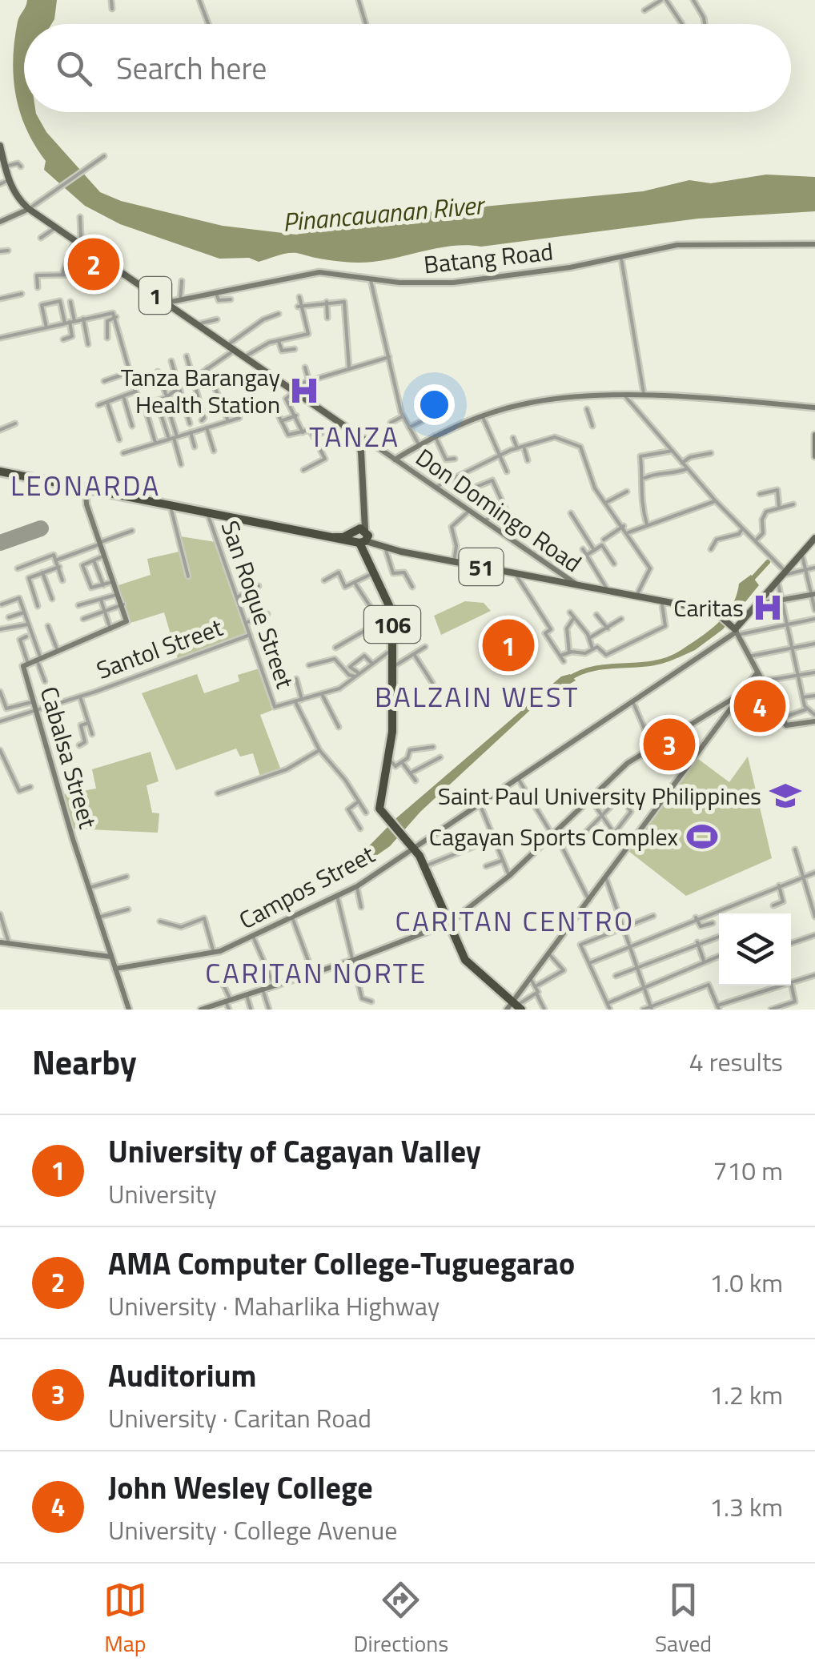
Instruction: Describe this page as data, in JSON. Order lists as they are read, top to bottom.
{
  "streets": {
    "highway": ["106"],
    "main road": ["1", "51"],
    "street": [
      "Batang Road",
      "Don Domingo Road",
      "San Roque Street",
      "Santol Street",
      "Cabalsa Street",
      "Campos Street"
    ]
  },
  "crossings": [
    ["Batang Road", "1"],
    ["1", "Don Domingo Road"],
    ["Don Domingo Road", "51"],
    ["51", "106"],
    ["San Roque Street", "106"],
    ["San Roque Street", "Santol Street"],
    ["106", "Campos Street"],
    ["Santol Street", "Cabalsa Street"],
    ["Cabalsa Street", "Campos Street"]
  ],
  "districts": [
    "TANZA",
    "LEONARDA",
    "BALZAIN WEST",
    "CARITAN CENTRO",
    "CARITAN NORTE"
  ],
  "water": ["Pinancauanan River"],
  "places": {
    "hospital": ["Tanza Barangay Health Station", "Caritas"],
    "school or university": ["Saint Paul University Philippines"],
    "sports": ["Cagayan Sports Complex"]
  },
  "page": {
    "search": "Search here",
    "pins": [
      "2",
      "1",
      "4",
      "3"
    ],
    "heading": ["Nearby", "4 results"],
    "list": [
      {
        "mark": "1",
        "name": "University of Cagayan Valley",
        "note": "University",
        "value": "710 m"
      },
      {
        "mark": "2",
        "name": "AMA Computer College-Tuguegarao",
        "note": "University · Maharlika Highway",
        "value": "1.0 km"
      },
      {
        "mark": "3",
        "name": "Auditorium",
        "note": "University · Caritan Road",
        "value": "1.2 km"
      },
      {
        "mark": "4",
        "name": "John Wesley College",
        "note": "University · College Avenue",
        "value": "1.3 km"
      }
    ],
    "nav": ["Map", "Directions", "Saved"]
  }
}
